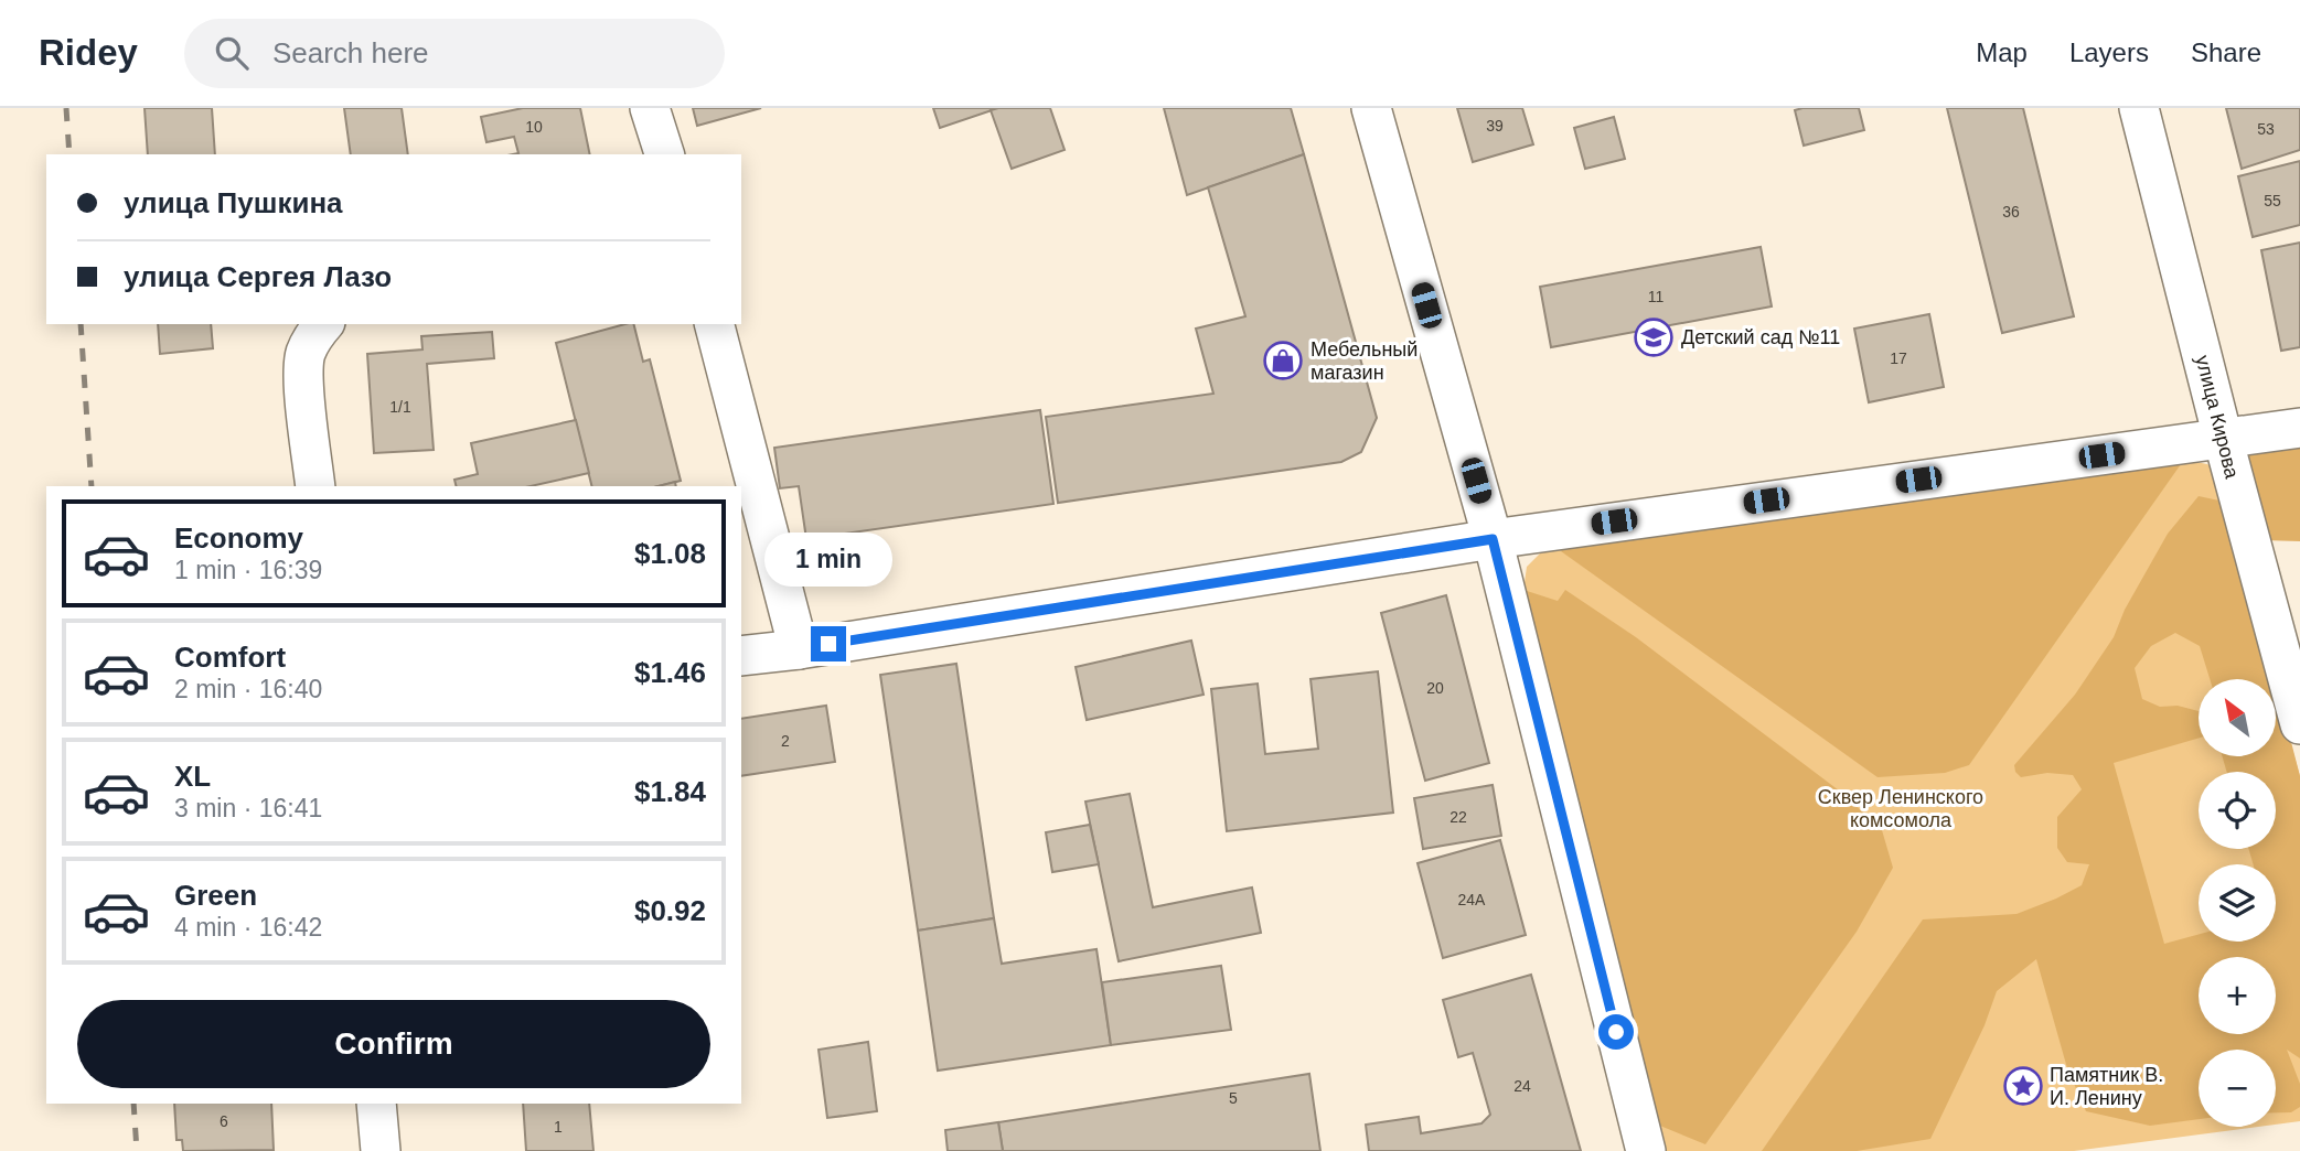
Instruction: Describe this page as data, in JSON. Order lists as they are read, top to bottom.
{
  "streets": {
    "street": ["улица Кирова"]
  },
  "parks": ["Сквер Ленинского комсомола"],
  "places": {
    "school or university": ["Детский сад №11"],
    "shop": ["Мебельный магазин"],
    "place": ["Памятник В. И. Ленину"]
  },
  "house_numbers": [
    "39",
    "10",
    "53",
    "55",
    "36",
    "11",
    "17",
    "1/1",
    "20",
    "2",
    "22",
    "24А",
    "24",
    "5",
    "6",
    "1"
  ],
  "north": "top left",
  "page": {
    "header": "Ridey",
    "search": "Search here",
    "nav": ["Map", "Layers", "Share"],
    "banner": ["улица Пушкина", "улица Сергея Лазо"],
    "list": [
      {
        "name": "Economy",
        "note": "1 min · 16:39",
        "value": "$1.08"
      },
      {
        "name": "Comfort",
        "note": "2 min · 16:40",
        "value": "$1.46"
      },
      {
        "name": "XL",
        "note": "3 min · 16:41",
        "value": "$1.84"
      },
      {
        "name": "Green",
        "note": "4 min · 16:42",
        "value": "$0.92"
      }
    ],
    "bubble": "1 min",
    "map_buttons": ["+", "−"],
    "buttons": "Confirm"
  }
}
